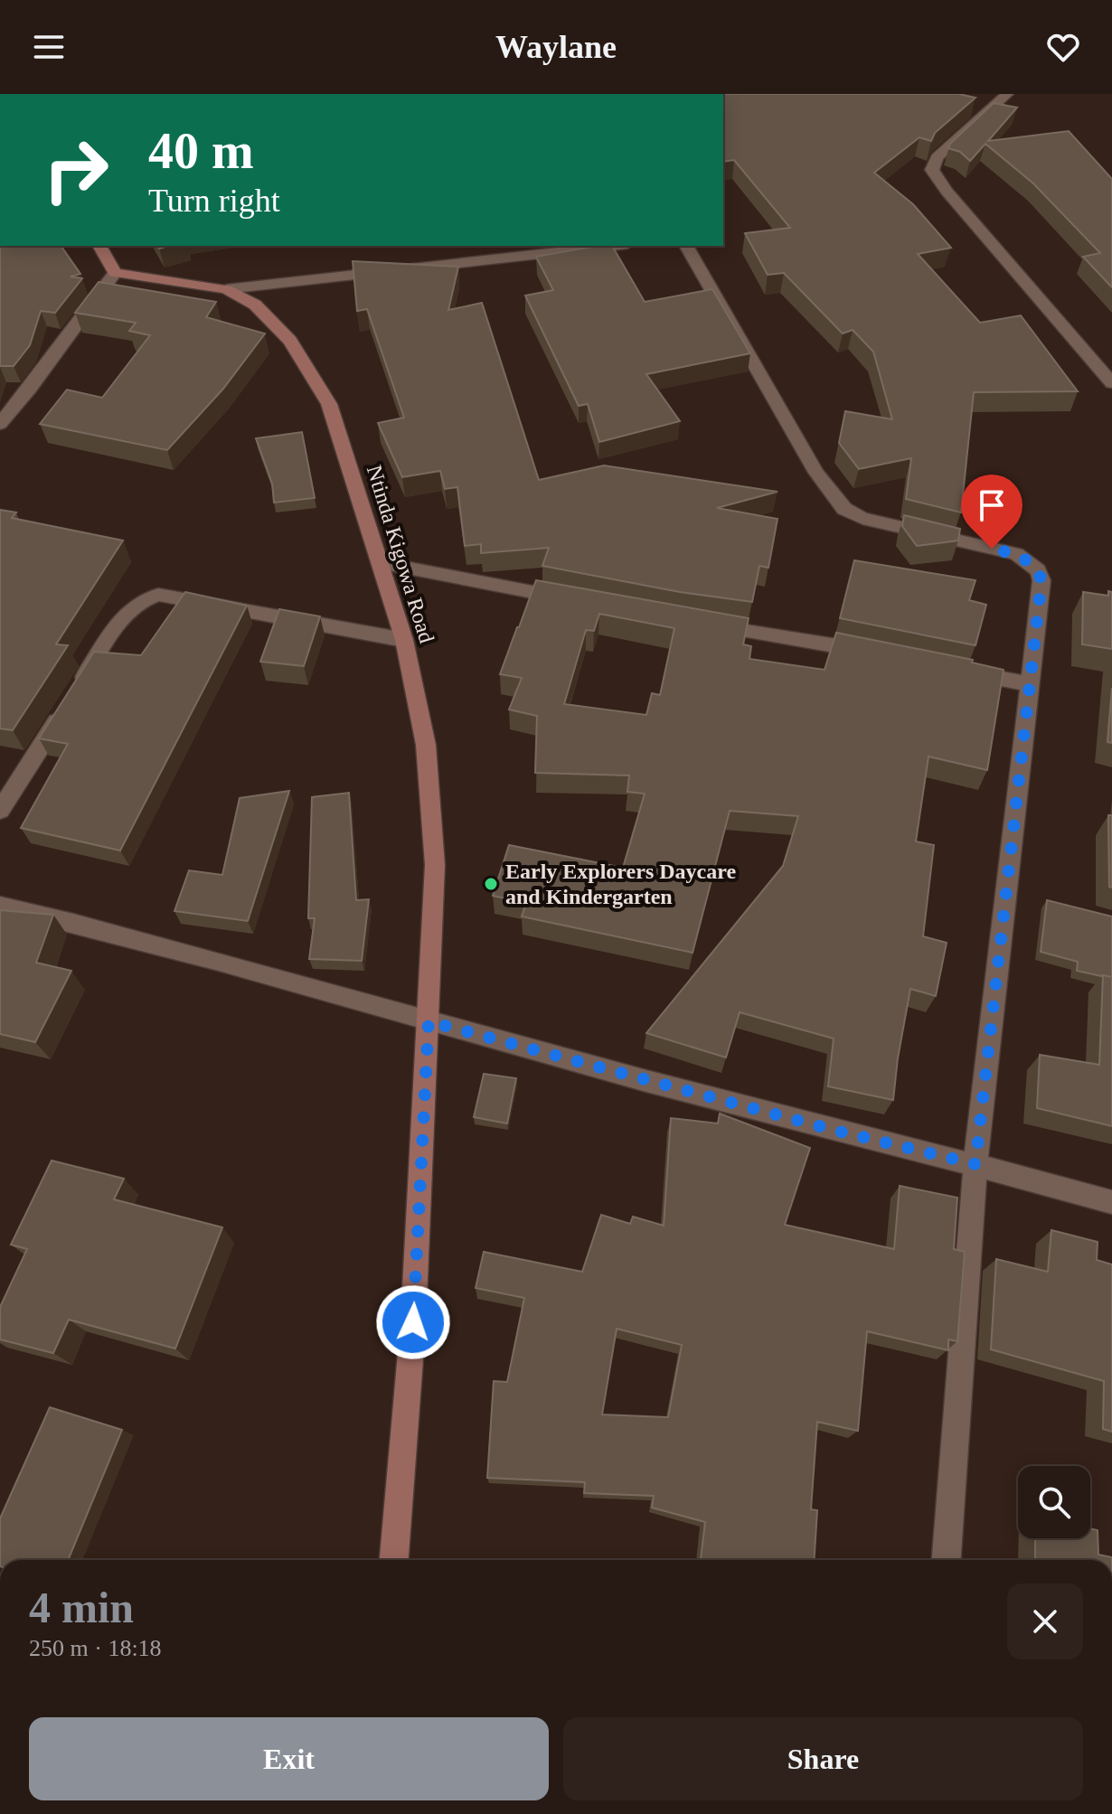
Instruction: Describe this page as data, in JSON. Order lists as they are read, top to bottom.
{
  "streets": {
    "street": ["Ntinda Kigowa Road"]
  },
  "places": ["Early Explorers Daycare and Kindergarten"],
  "page": {
    "header": "Waylane",
    "turn": ["40 m", "Turn right"],
    "heading": ["4 min", "250 m · 18:18"],
    "buttons": ["Exit", "Share"]
  }
}
